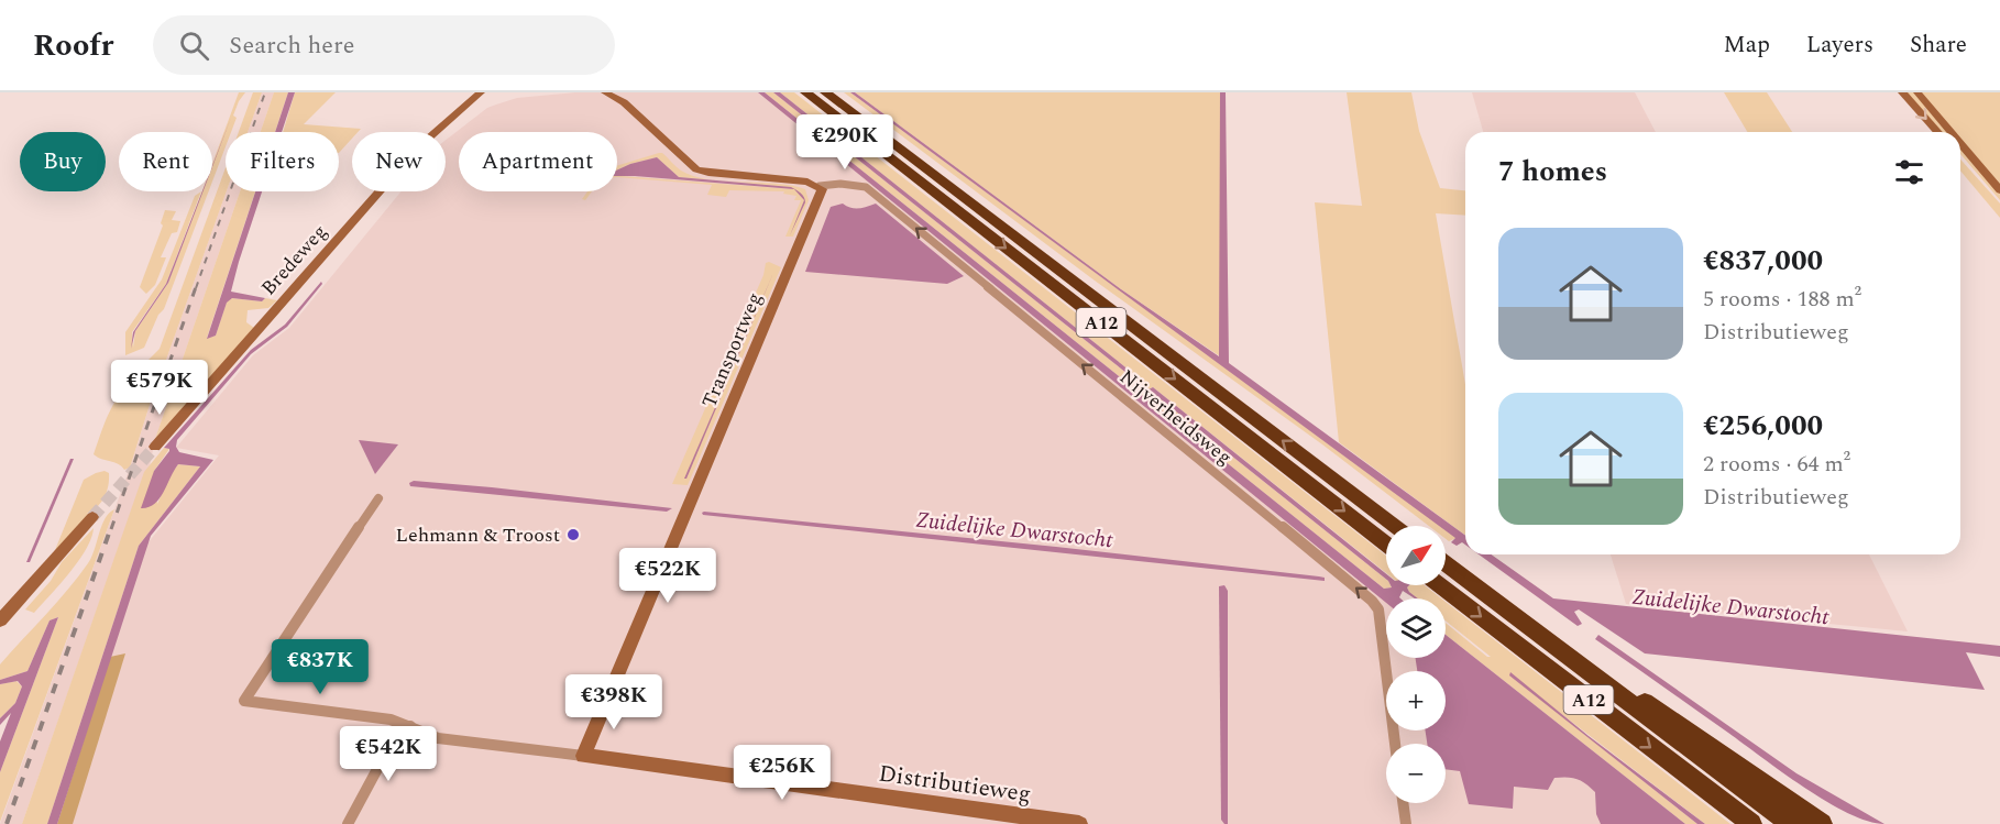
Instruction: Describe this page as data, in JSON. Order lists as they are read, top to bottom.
{
  "streets": {
    "highway": ["A12"],
    "street": [
      "Bredeweg",
      "Transportweg",
      "Nijverheidsweg",
      "Distributieweg"
    ]
  },
  "crossings": [
    ["Transportweg", "Nijverheidsweg"],
    ["Transportweg", "Distributieweg"]
  ],
  "one_way": ["Nijverheidsweg"],
  "water": ["Zuidelijke Dwarstocht"],
  "places": ["Lehmann & Troost"],
  "north": "top right",
  "page": {
    "header": "Roofr",
    "search": "Search here",
    "nav": ["Map", "Layers", "Share"],
    "price": [
      "€290K",
      "€579K",
      "€522K",
      "€837K",
      "€398K",
      "€542K",
      "€256K"
    ],
    "chip": [
      "Buy",
      "Rent",
      "Filters",
      "New",
      "Apartment"
    ],
    "heading": "7 homes",
    "list": [
      {
        "name": "€837,000",
        "note": "5 rooms · 188 m² · Distributieweg"
      },
      {
        "name": "€256,000",
        "note": "2 rooms · 64 m² · Distributieweg"
      }
    ],
    "map_buttons": ["+", "−"]
  }
}
